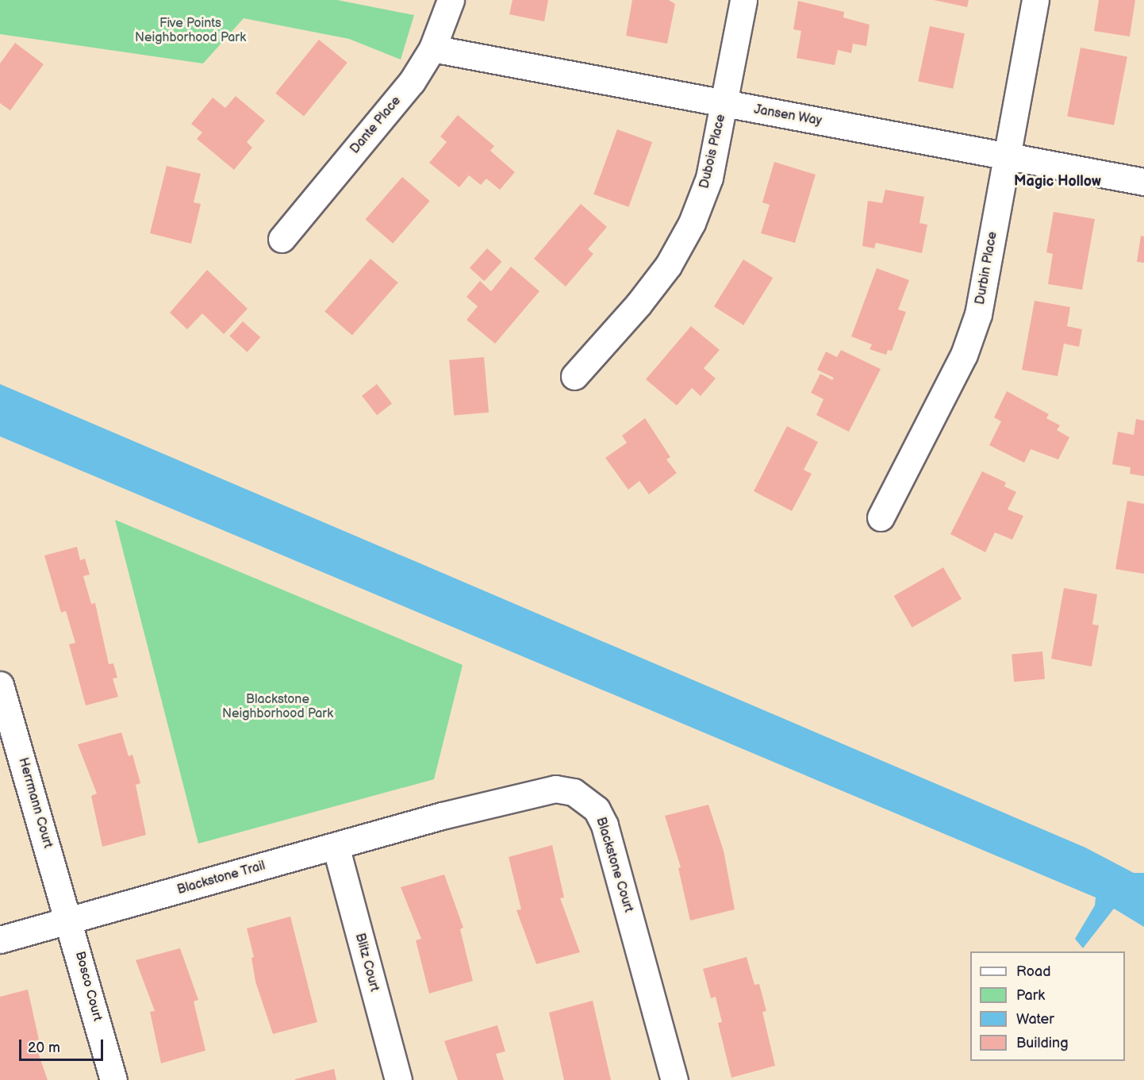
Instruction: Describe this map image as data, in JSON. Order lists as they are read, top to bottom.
{
  "streets": {
    "street": [
      "Jansen Way",
      "Dante Place",
      "Dubois Place",
      "Durbin Place",
      "Herrmann Court",
      "Blackstone Court",
      "Blackstone Trail",
      "Blitz Court",
      "Bosco Court"
    ]
  },
  "crossings": [
    ["Jansen Way", "Dante Place"],
    ["Jansen Way", "Dubois Place"],
    ["Jansen Way", "Durbin Place"],
    ["Herrmann Court", "Blackstone Trail"],
    ["Herrmann Court", "Bosco Court"],
    ["Blackstone Court", "Blackstone Trail"],
    ["Blackstone Trail", "Blitz Court"],
    ["Blackstone Trail", "Bosco Court"]
  ],
  "districts": ["Magic Hollow"],
  "parks": ["Five Points Neighborhood Park", "Blackstone Neighborhood Park"],
  "legend": [
    "Road",
    "Park",
    "Water",
    "Building"
  ],
  "scale_bar": "20 m"
}
